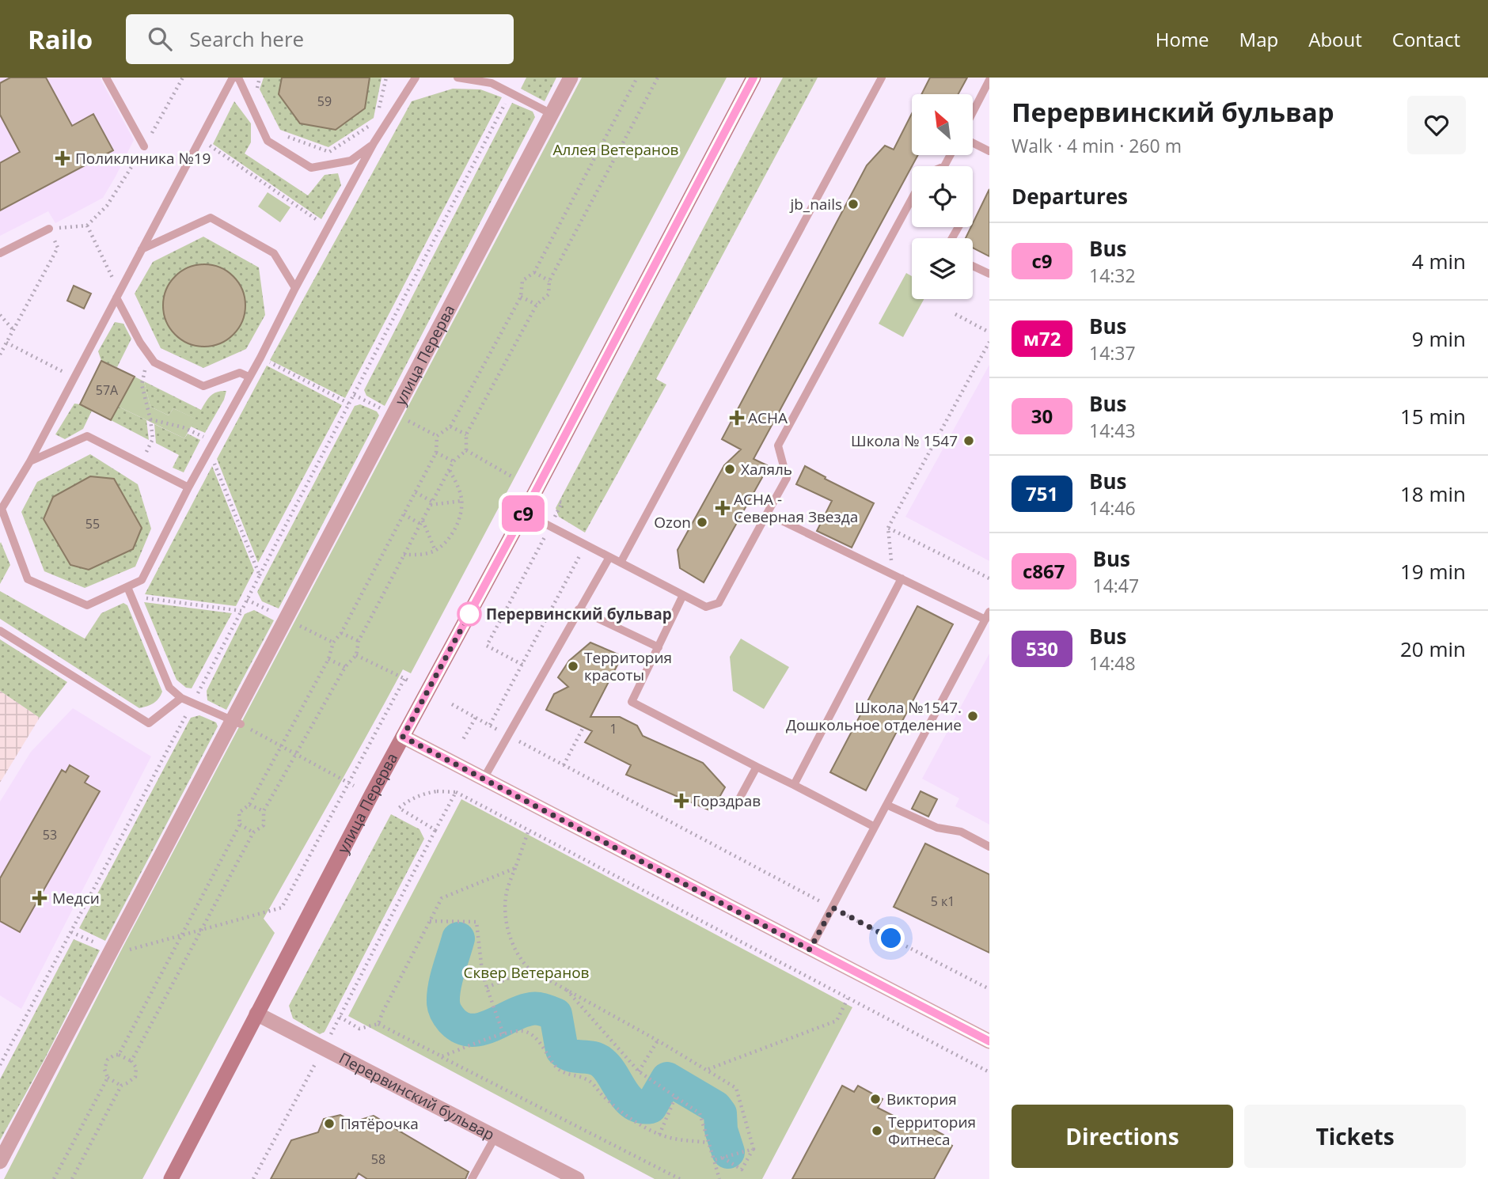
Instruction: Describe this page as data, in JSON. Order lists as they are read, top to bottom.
{
  "streets": {
    "main road": ["улица Перерва"],
    "street": ["Перервинский бульвар"]
  },
  "crossings": [
    ["улица Перерва", "Перервинский бульвар"]
  ],
  "parks": ["Аллея Ветеранов", "Сквер Ветеранов"],
  "places": {
    "health": [
      "Поликлиника №19",
      "АСНА",
      "АСНА - Северная Звезда",
      "Горздрав",
      "Медси"
    ],
    "other": [
      "jb_nails",
      "Школа № 1547",
      "Халяль",
      "Ozon",
      "Перервинский бульвар",
      "Территория красоты",
      "Школа №1547. Дошкольное отделение",
      "Виктория",
      "Пятёрочка",
      "Территория Фитнеса"
    ]
  },
  "lines": ["bus line с9"],
  "house_numbers": [
    "59",
    "57А",
    "55",
    "1",
    "53",
    "5 к1",
    "58"
  ],
  "north": "top left",
  "page": {
    "header": "Railo",
    "search": "Search here",
    "nav": [
      "Home",
      "Map",
      "About",
      "Contact"
    ],
    "on_map": "с9",
    "heading": [
      ["Перервинский бульвар", "Walk · 4 min · 260 m"],
      "Departures"
    ],
    "list": [
      {
        "mark": "с9",
        "name": "Bus",
        "note": "14:32",
        "value": "4 min"
      },
      {
        "mark": "м72",
        "name": "Bus",
        "note": "14:37",
        "value": "9 min"
      },
      {
        "mark": "30",
        "name": "Bus",
        "note": "14:43",
        "value": "15 min"
      },
      {
        "mark": "751",
        "name": "Bus",
        "note": "14:46",
        "value": "18 min"
      },
      {
        "mark": "с867",
        "name": "Bus",
        "note": "14:47",
        "value": "19 min"
      },
      {
        "mark": "530",
        "name": "Bus",
        "note": "14:48",
        "value": "20 min"
      }
    ],
    "buttons": ["Directions", "Tickets"]
  }
}
